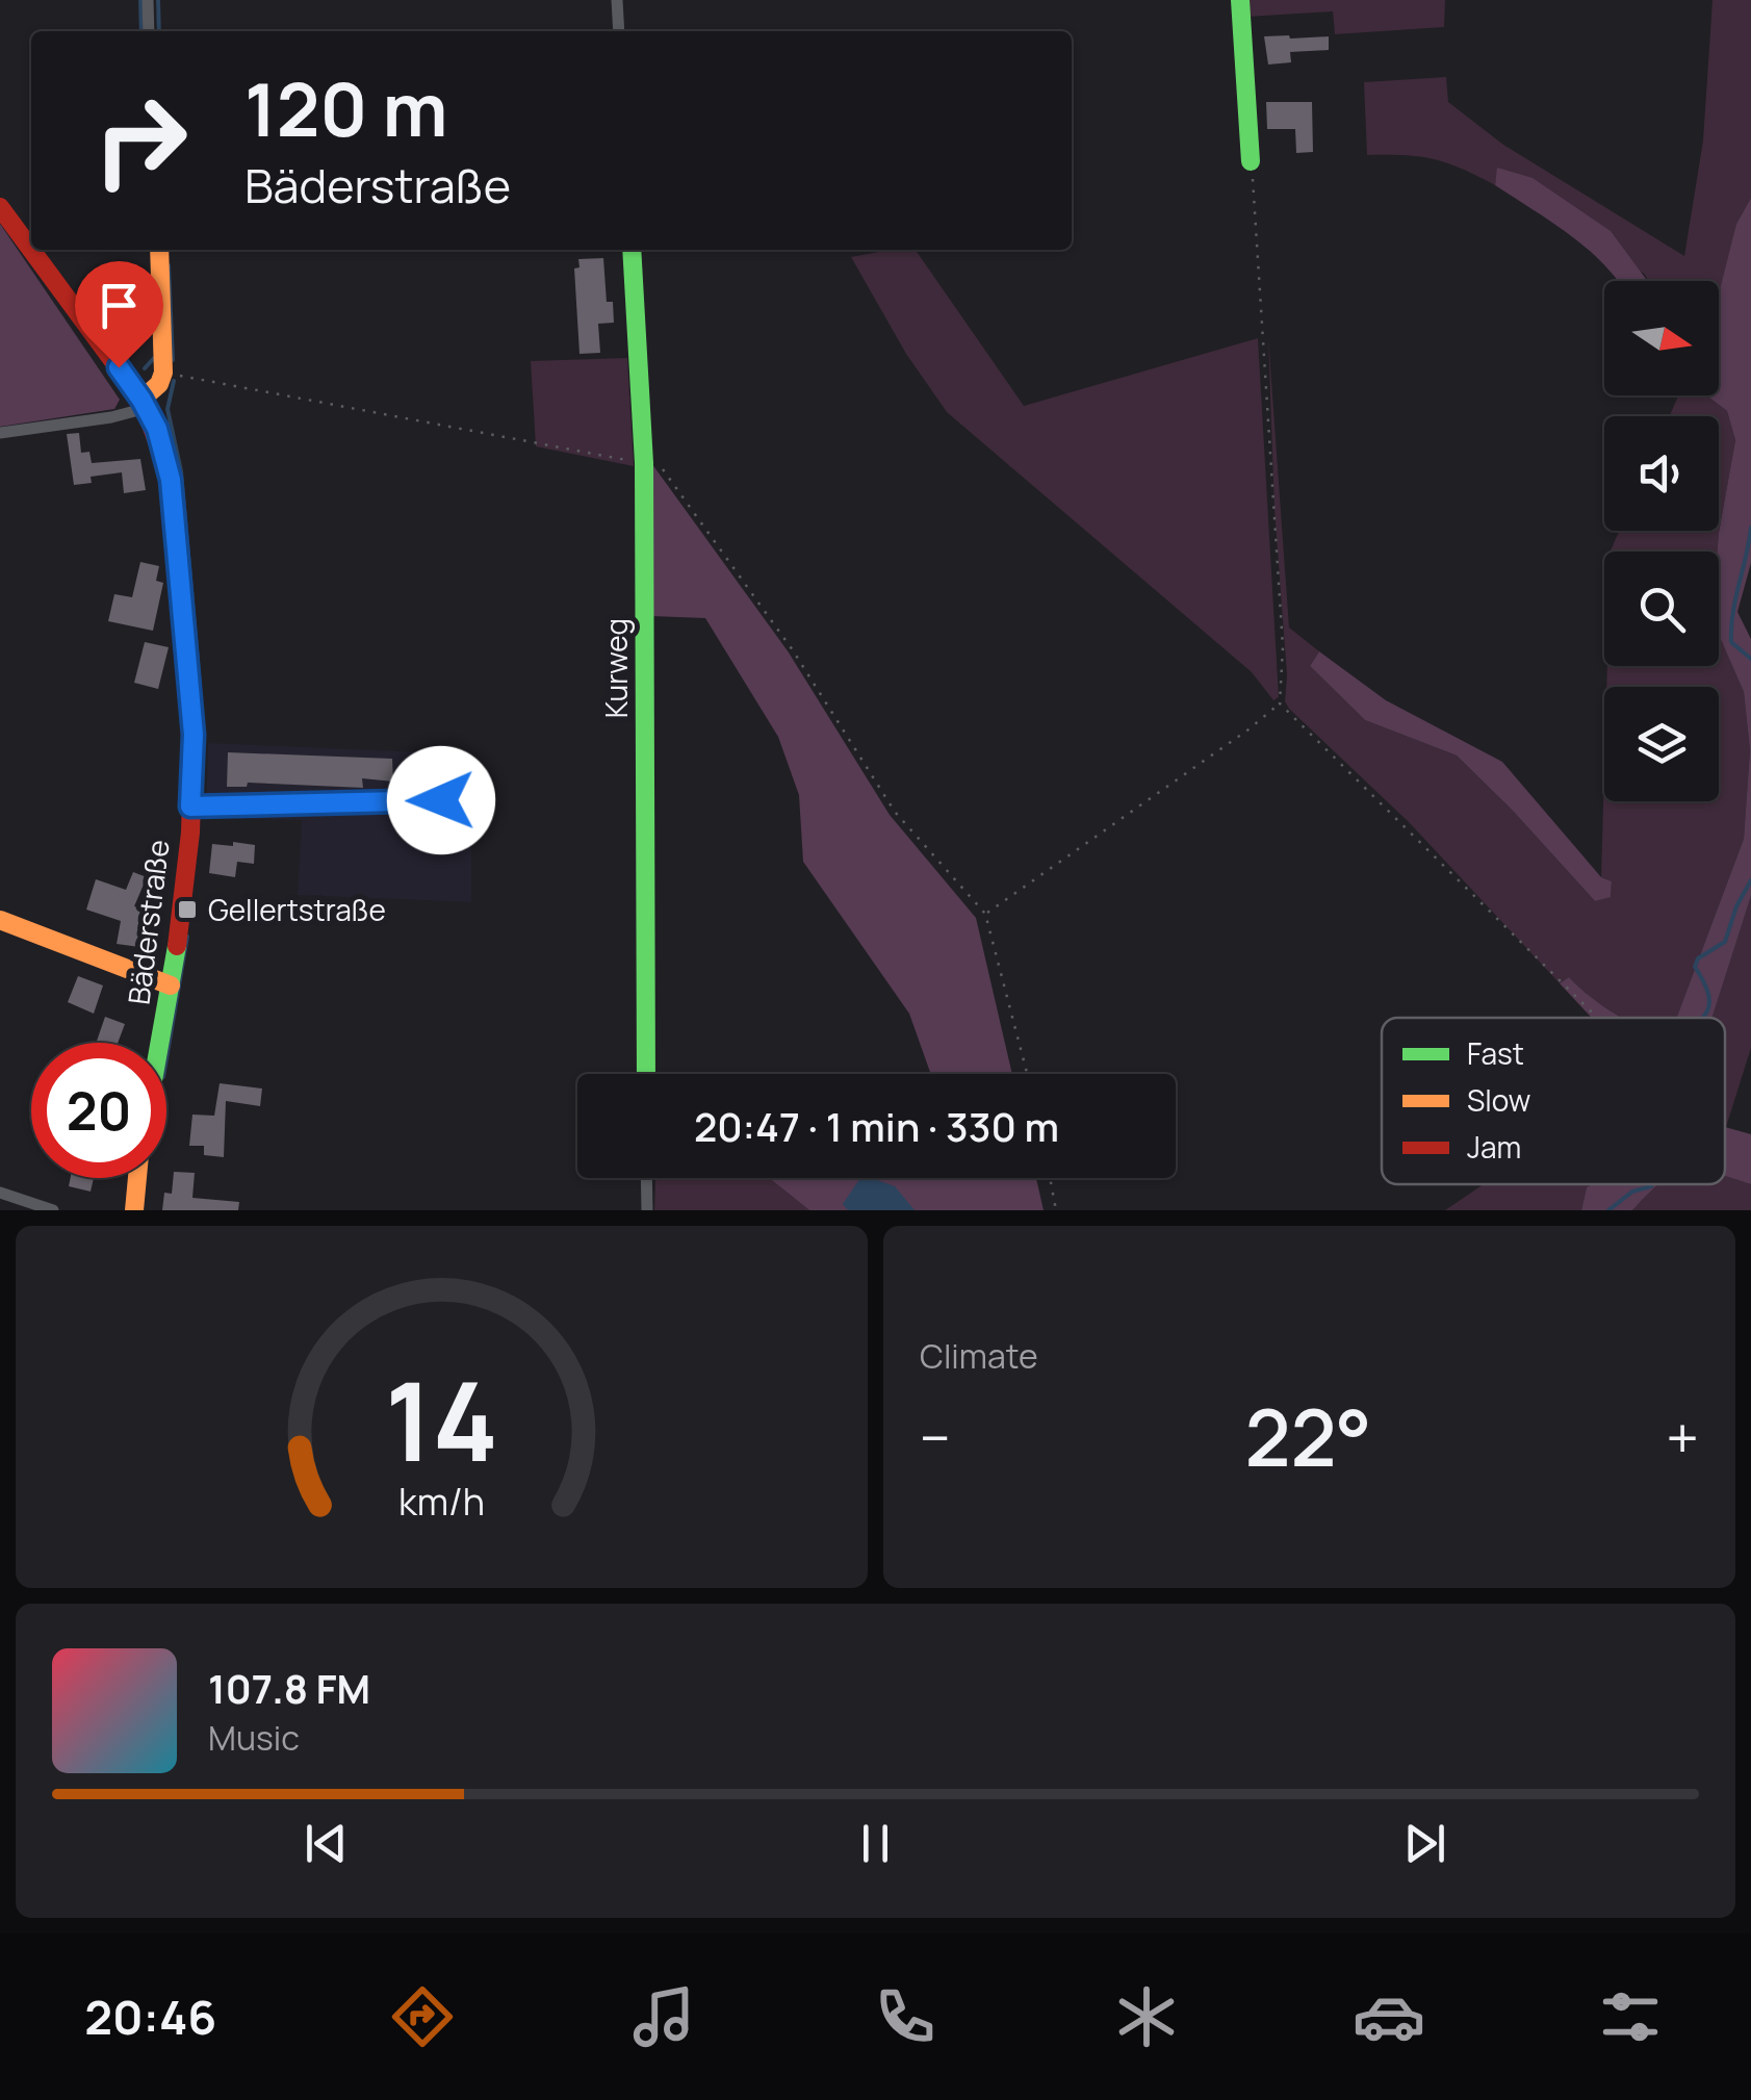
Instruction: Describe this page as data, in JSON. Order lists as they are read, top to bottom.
{
  "streets": {
    "street": ["Kurweg", "Bäderstraße"]
  },
  "places": {
    "transit": ["Gellertstraße"]
  },
  "legend": ["Fast", "Slow", "Jam"],
  "north": "right",
  "page": {
    "turn": ["120 m", "Bäderstraße"],
    "limit": "20",
    "trip": "20:47 · 1 min · 330 m",
    "tile": "Climate",
    "heat": ["−", "22°", "+"],
    "song": ["107.8 FM", "Music"],
    "tabs": "20:46",
    "gauge": ["14", "km/h"]
  }
}
